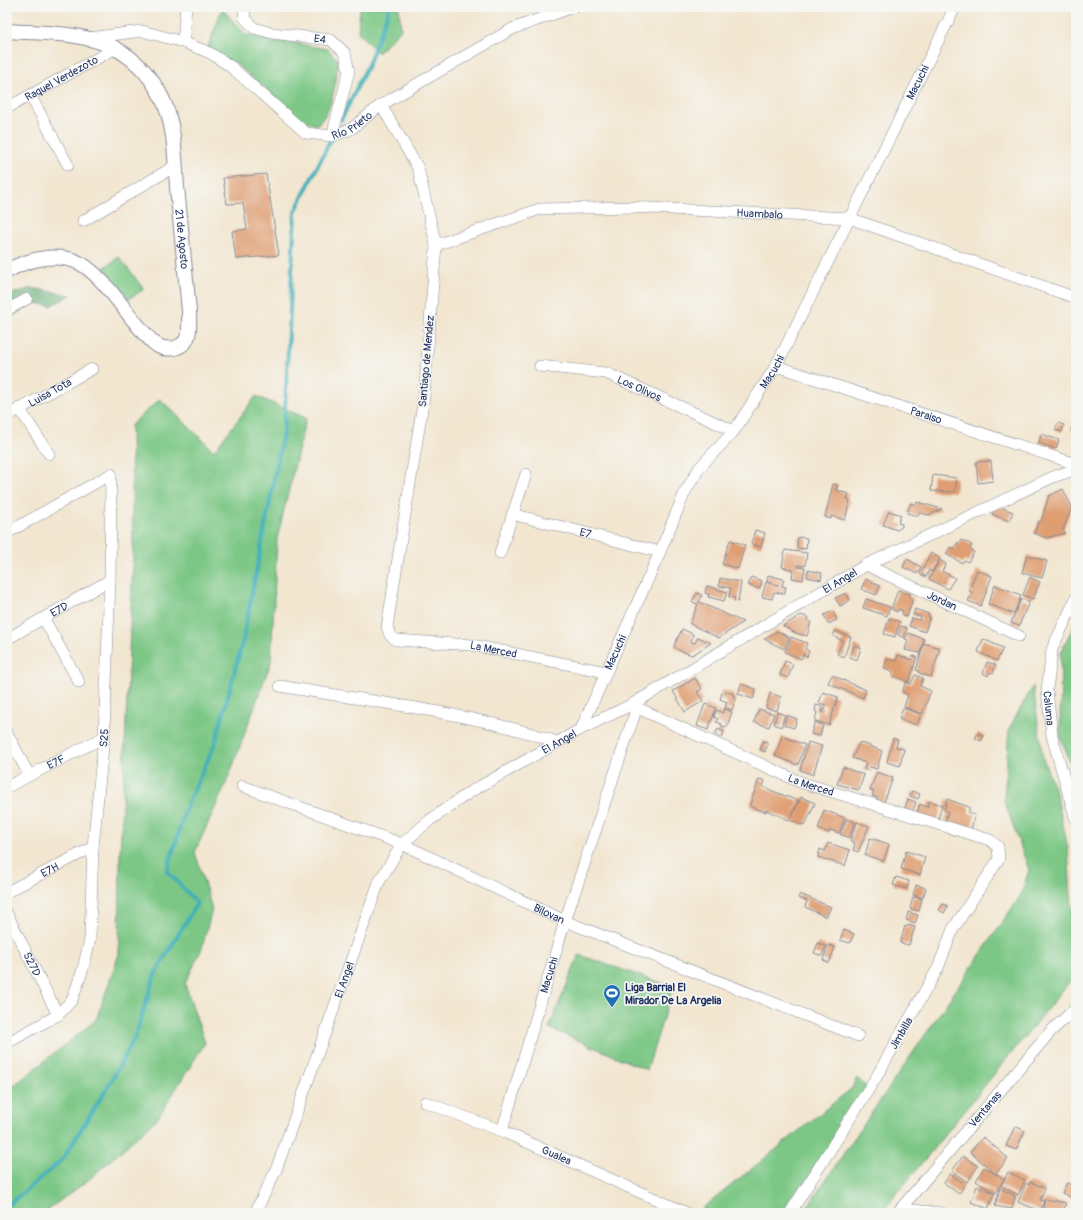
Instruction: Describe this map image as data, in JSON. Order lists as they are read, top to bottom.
{
  "streets": {
    "street": [
      "E4",
      "Raquel Verdezoto",
      "Macuchi",
      "Río Prieto",
      "Huambalo",
      "21 de Agosto",
      "Santiago de Mendez",
      "Los Olivos",
      "Luisa Tota",
      "Paraiso",
      "E7",
      "El Angel",
      "Jordan",
      "E7D",
      "La Merced",
      "Caluma",
      "S25",
      "E7F",
      "E7H",
      "Bilovan",
      "S27D",
      "Jimbilla",
      "Ventanas",
      "Gualea"
    ]
  },
  "crossings": [
    ["E4", "Río Prieto"],
    ["Raquel Verdezoto", "21 de Agosto"],
    ["Macuchi", "Huambalo"],
    ["Macuchi", "Los Olivos"],
    ["Macuchi", "Paraiso"],
    ["Macuchi", "E7"],
    ["Macuchi", "El Angel"],
    ["Macuchi", "La Merced"],
    ["Macuchi", "Bilovan"],
    ["Macuchi", "Gualea"],
    ["Río Prieto", "21 de Agosto"],
    ["Río Prieto", "Santiago de Mendez"],
    ["Huambalo", "Santiago de Mendez"],
    ["Santiago de Mendez", "La Merced"],
    ["El Angel", "Jordan"],
    ["El Angel", "La Merced"],
    ["El Angel", "Bilovan"],
    ["E7D", "S25"],
    ["La Merced", "Jimbilla"],
    ["S25", "E7F"],
    ["S25", "E7H"],
    ["S25", "S27D"]
  ],
  "places": {
    "sports": ["Liga Barrial El Mirador De La Argelia"]
  }
}
